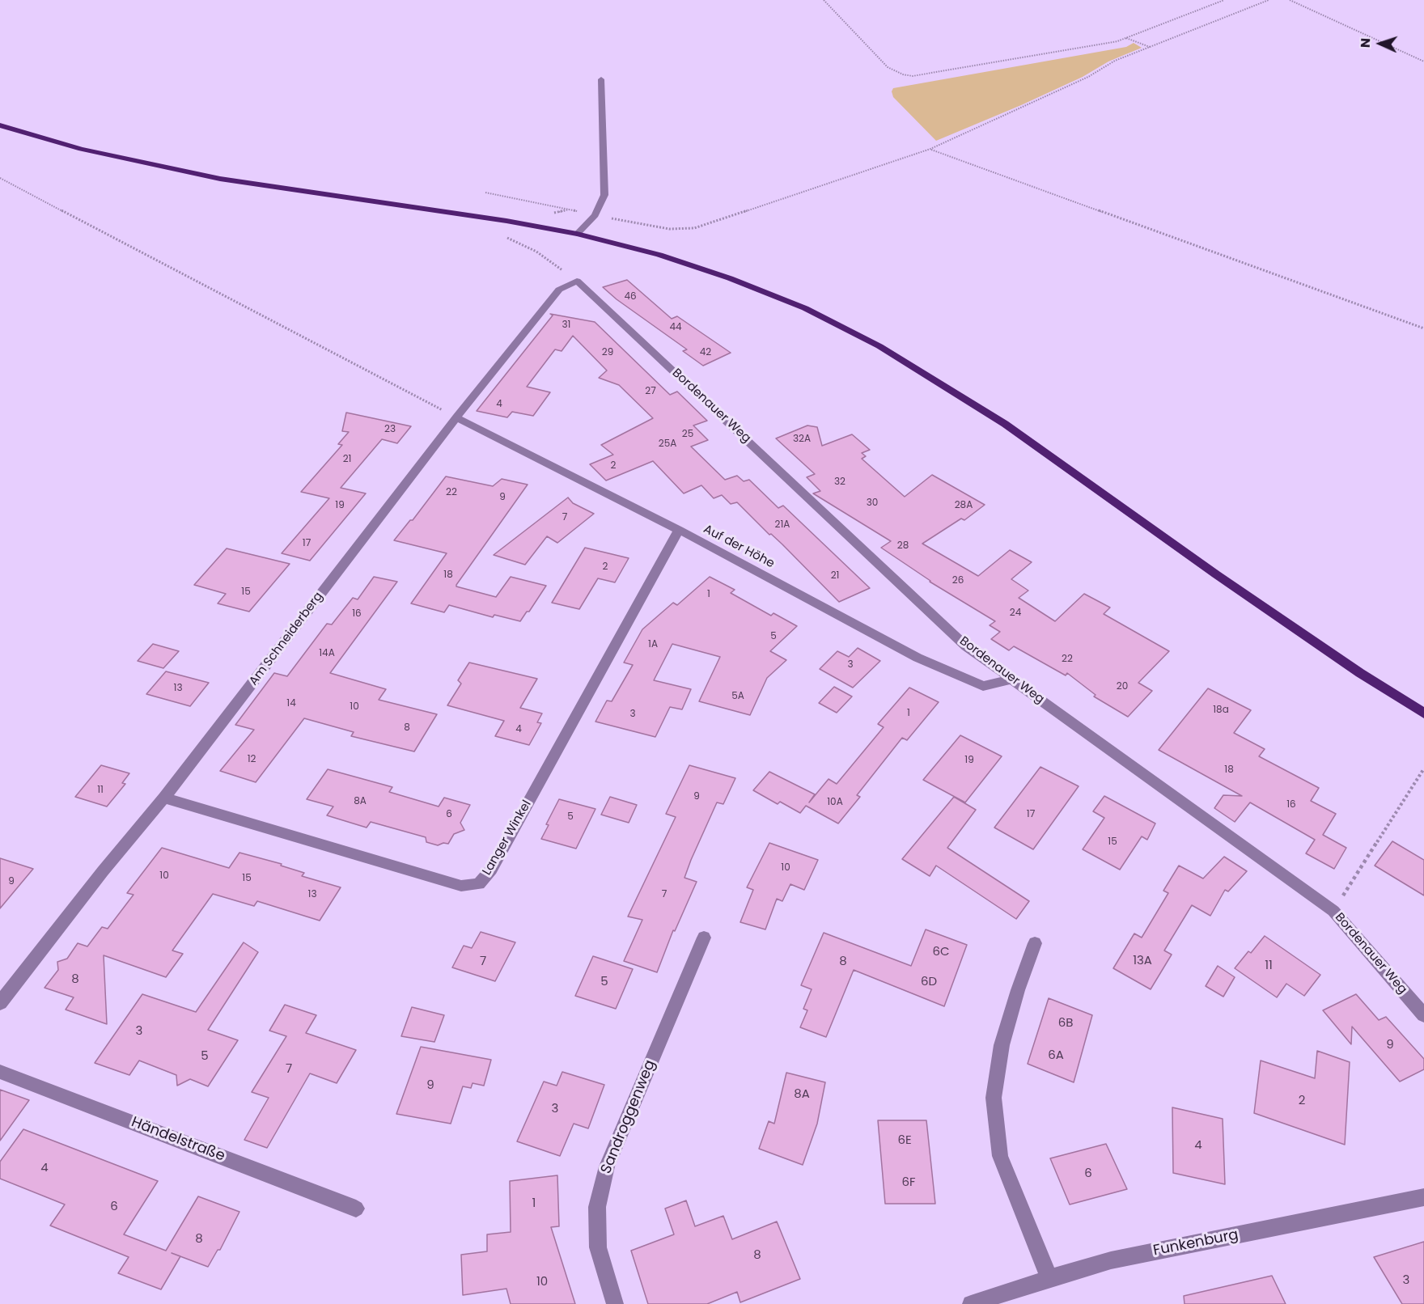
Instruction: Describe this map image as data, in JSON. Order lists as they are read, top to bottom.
{
  "streets": {
    "street": [
      "Bordenauer Weg",
      "Auf der Höhe",
      "Am Schneiderberg",
      "Langer Winkel",
      "Sandroggenweg",
      "Händelstraße",
      "Funkenburg"
    ]
  },
  "crossings": [
    ["Bordenauer Weg", "Auf der Höhe"],
    ["Bordenauer Weg", "Am Schneiderberg"],
    ["Auf der Höhe", "Am Schneiderberg"],
    ["Auf der Höhe", "Langer Winkel"],
    ["Am Schneiderberg", "Langer Winkel"]
  ],
  "house_numbers": [
    "46",
    "31",
    "44",
    "29",
    "42",
    "27",
    "4",
    "23",
    "25",
    "32A",
    "25A",
    "21",
    "2",
    "32",
    "22",
    "9",
    "30",
    "19",
    "28A",
    "7",
    "21A",
    "17",
    "28",
    "2",
    "18",
    "21",
    "26",
    "15",
    "1",
    "24",
    "16",
    "5",
    "1A",
    "14A",
    "22",
    "3",
    "20",
    "13",
    "5A",
    "14",
    "10",
    "18a",
    "1",
    "3",
    "8",
    "4",
    "12",
    "19",
    "18",
    "11",
    "9",
    "8A",
    "10A",
    "16",
    "6",
    "17",
    "5",
    "15",
    "10",
    "10",
    "15",
    "9",
    "13",
    "7",
    "6C",
    "13A",
    "7",
    "8",
    "11",
    "8",
    "5",
    "6D",
    "6B",
    "3",
    "9",
    "6A",
    "5",
    "7",
    "9",
    "8A",
    "2",
    "3",
    "6E",
    "4",
    "4",
    "6",
    "6F",
    "1",
    "6",
    "8",
    "8",
    "3",
    "10"
  ],
  "north": "left"
}
